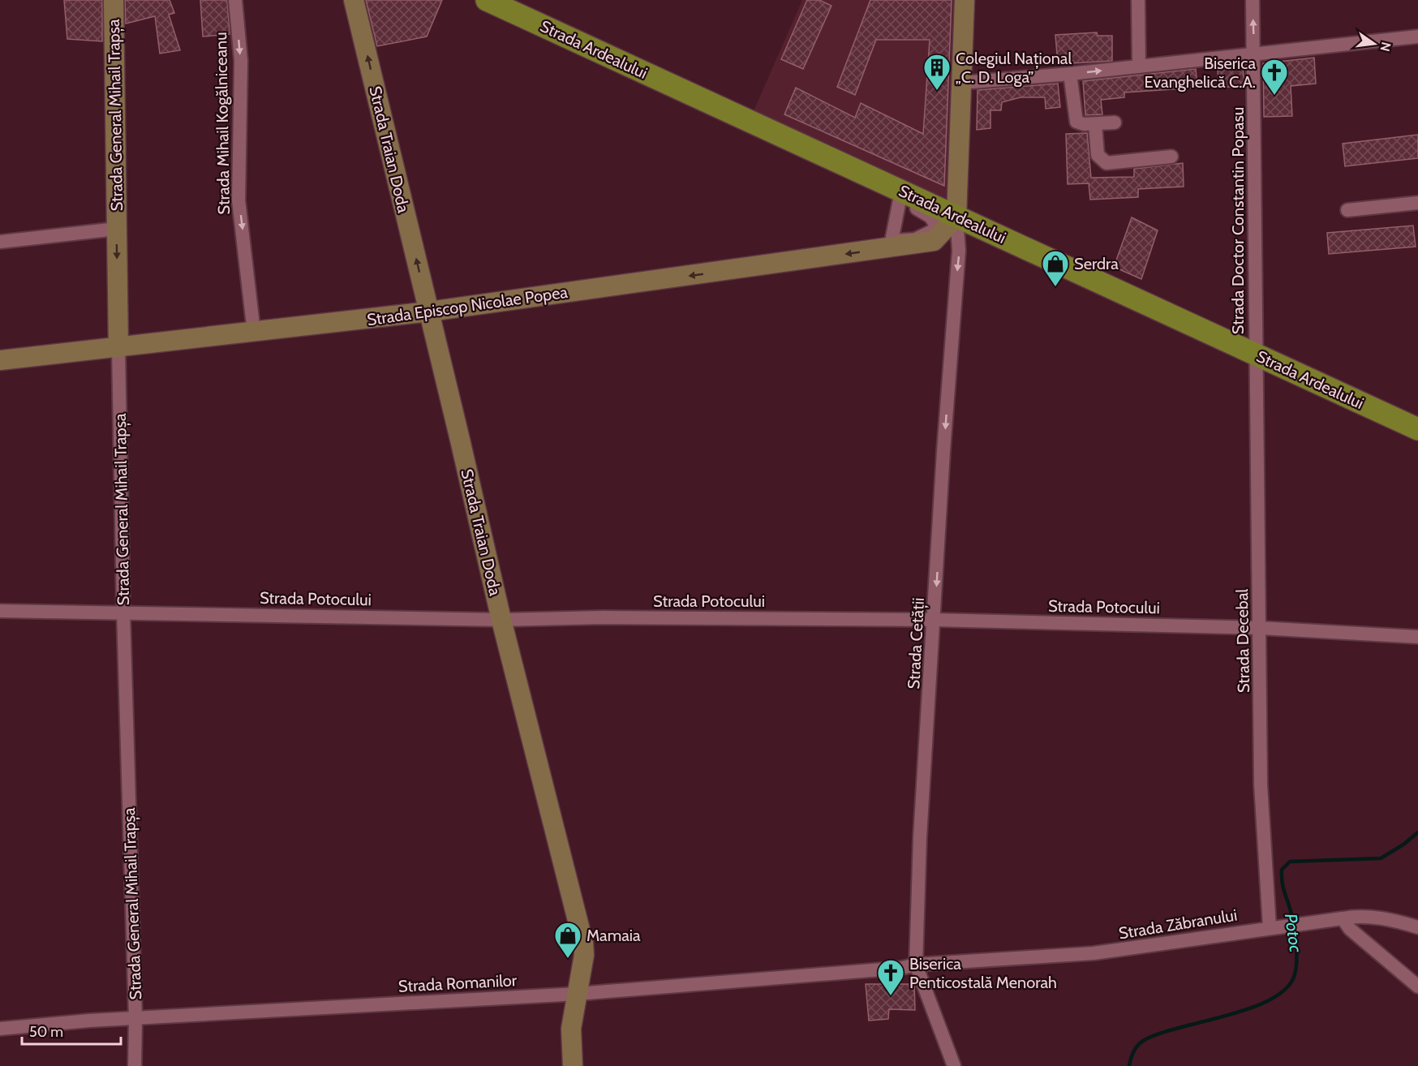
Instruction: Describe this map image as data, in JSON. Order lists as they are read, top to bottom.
{
  "streets": {
    "main road": ["Strada Ardealului"],
    "street": [
      "Strada General Mihail Trapșa",
      "Strada Mihail Kogălniceanu",
      "Strada Traian Doda",
      "Strada Doctor Constantin Popasu",
      "Strada Episcop Nicolae Popea",
      "Strada Potocului",
      "Strada Decebal",
      "Strada Cetății",
      "Strada Zăbranului",
      "Strada Romanilor"
    ]
  },
  "crossings": [
    ["Strada Ardealului", "Strada Doctor Constantin Popasu"],
    ["Strada Ardealului", "Strada Episcop Nicolae Popea"],
    ["Strada Ardealului", "Strada Decebal"],
    ["Strada Ardealului", "Strada Cetății"],
    ["Strada General Mihail Trapșa", "Strada Episcop Nicolae Popea"],
    ["Strada General Mihail Trapșa", "Strada Potocului"],
    ["Strada General Mihail Trapșa", "Strada Romanilor"],
    ["Strada Mihail Kogălniceanu", "Strada Episcop Nicolae Popea"],
    ["Strada Traian Doda", "Strada Episcop Nicolae Popea"],
    ["Strada Traian Doda", "Strada Potocului"],
    ["Strada Traian Doda", "Strada Romanilor"],
    ["Strada Doctor Constantin Popasu", "Strada Decebal"],
    ["Strada Episcop Nicolae Popea", "Strada Cetății"],
    ["Strada Potocului", "Strada Decebal"],
    ["Strada Potocului", "Strada Cetății"],
    ["Strada Decebal", "Strada Zăbranului"],
    ["Strada Cetății", "Strada Zăbranului"],
    ["Strada Cetății", "Strada Romanilor"],
    ["Strada Zăbranului", "Strada Romanilor"]
  ],
  "one_way": ["Strada Mihail Kogălniceanu", "Strada Episcop Nicolae Popea", "Strada Cetății"],
  "water": ["Potoc"],
  "places": {
    "building": ["Colegiul Național „C. D. Loga”"],
    "church": ["Biserica Evanghelică C.A.", "Biserica Penticostală Menorah"],
    "shop": ["Serdra", "Mamaia"]
  },
  "scale_bar": "50 m",
  "north": "right"
}
